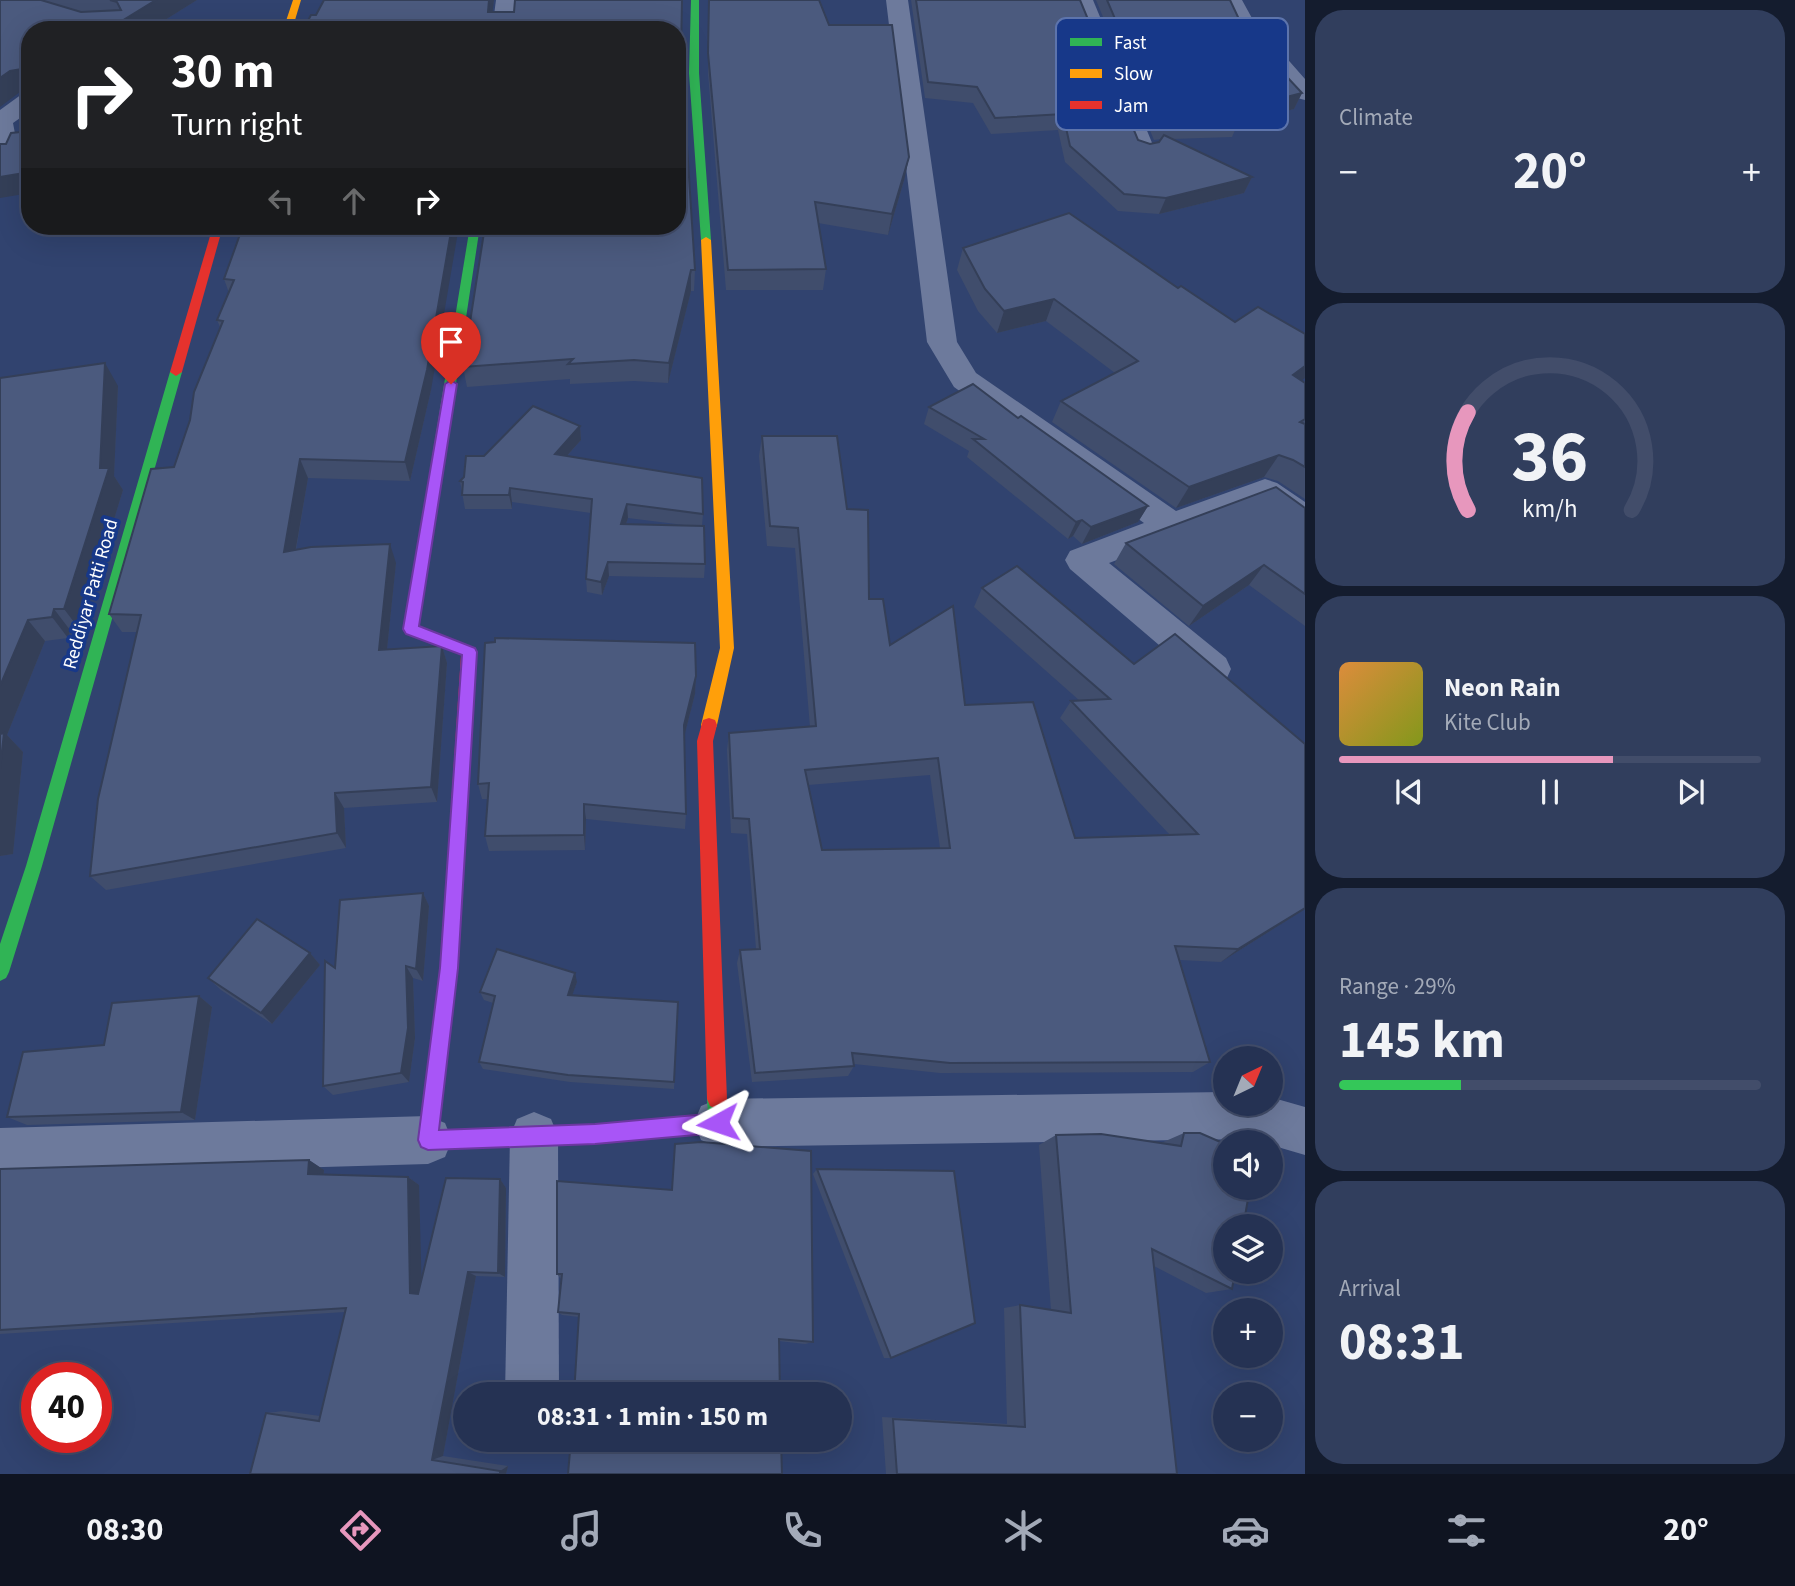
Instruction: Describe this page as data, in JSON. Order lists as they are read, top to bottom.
{
  "streets": {
    "street": ["Reddiyar Patti Road"]
  },
  "legend": ["Fast", "Slow", "Jam"],
  "north": "top right",
  "page": {
    "tile": [
      "Climate",
      ["Range · 29%", "145 km"],
      ["Arrival", "08:31"]
    ],
    "turn": ["30 m", "Turn right"],
    "heat": ["−", "20°", "+"],
    "song": ["Neon Rain", "Kite Club"],
    "map_buttons": ["+", "−"],
    "limit": "40",
    "trip": "08:31 · 1 min · 150 m",
    "tabs": ["08:30", "20°"],
    "gauge": ["36", "km/h"]
  }
}
